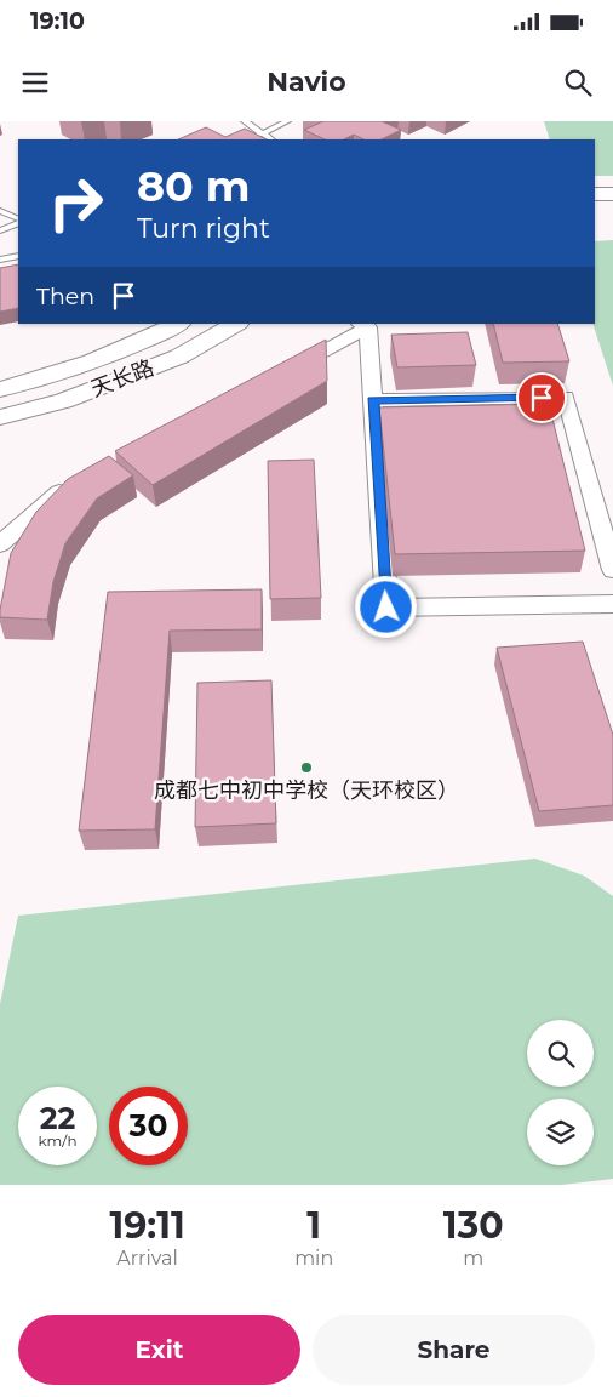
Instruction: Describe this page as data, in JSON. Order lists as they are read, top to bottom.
{
  "streets": {
    "street": ["天长路"]
  },
  "places": ["成都七中初中学校（天环校区）"],
  "page": {
    "status": "19:10",
    "header": "Navio",
    "turn": ["80 m", "Turn right"],
    "then": "Then",
    "speed": "22 km/h",
    "limit": "30",
    "eta": [
      "19:11",
      "Arrival",
      "1",
      "min",
      "130",
      "m"
    ],
    "buttons": ["Exit", "Share"]
  }
}
